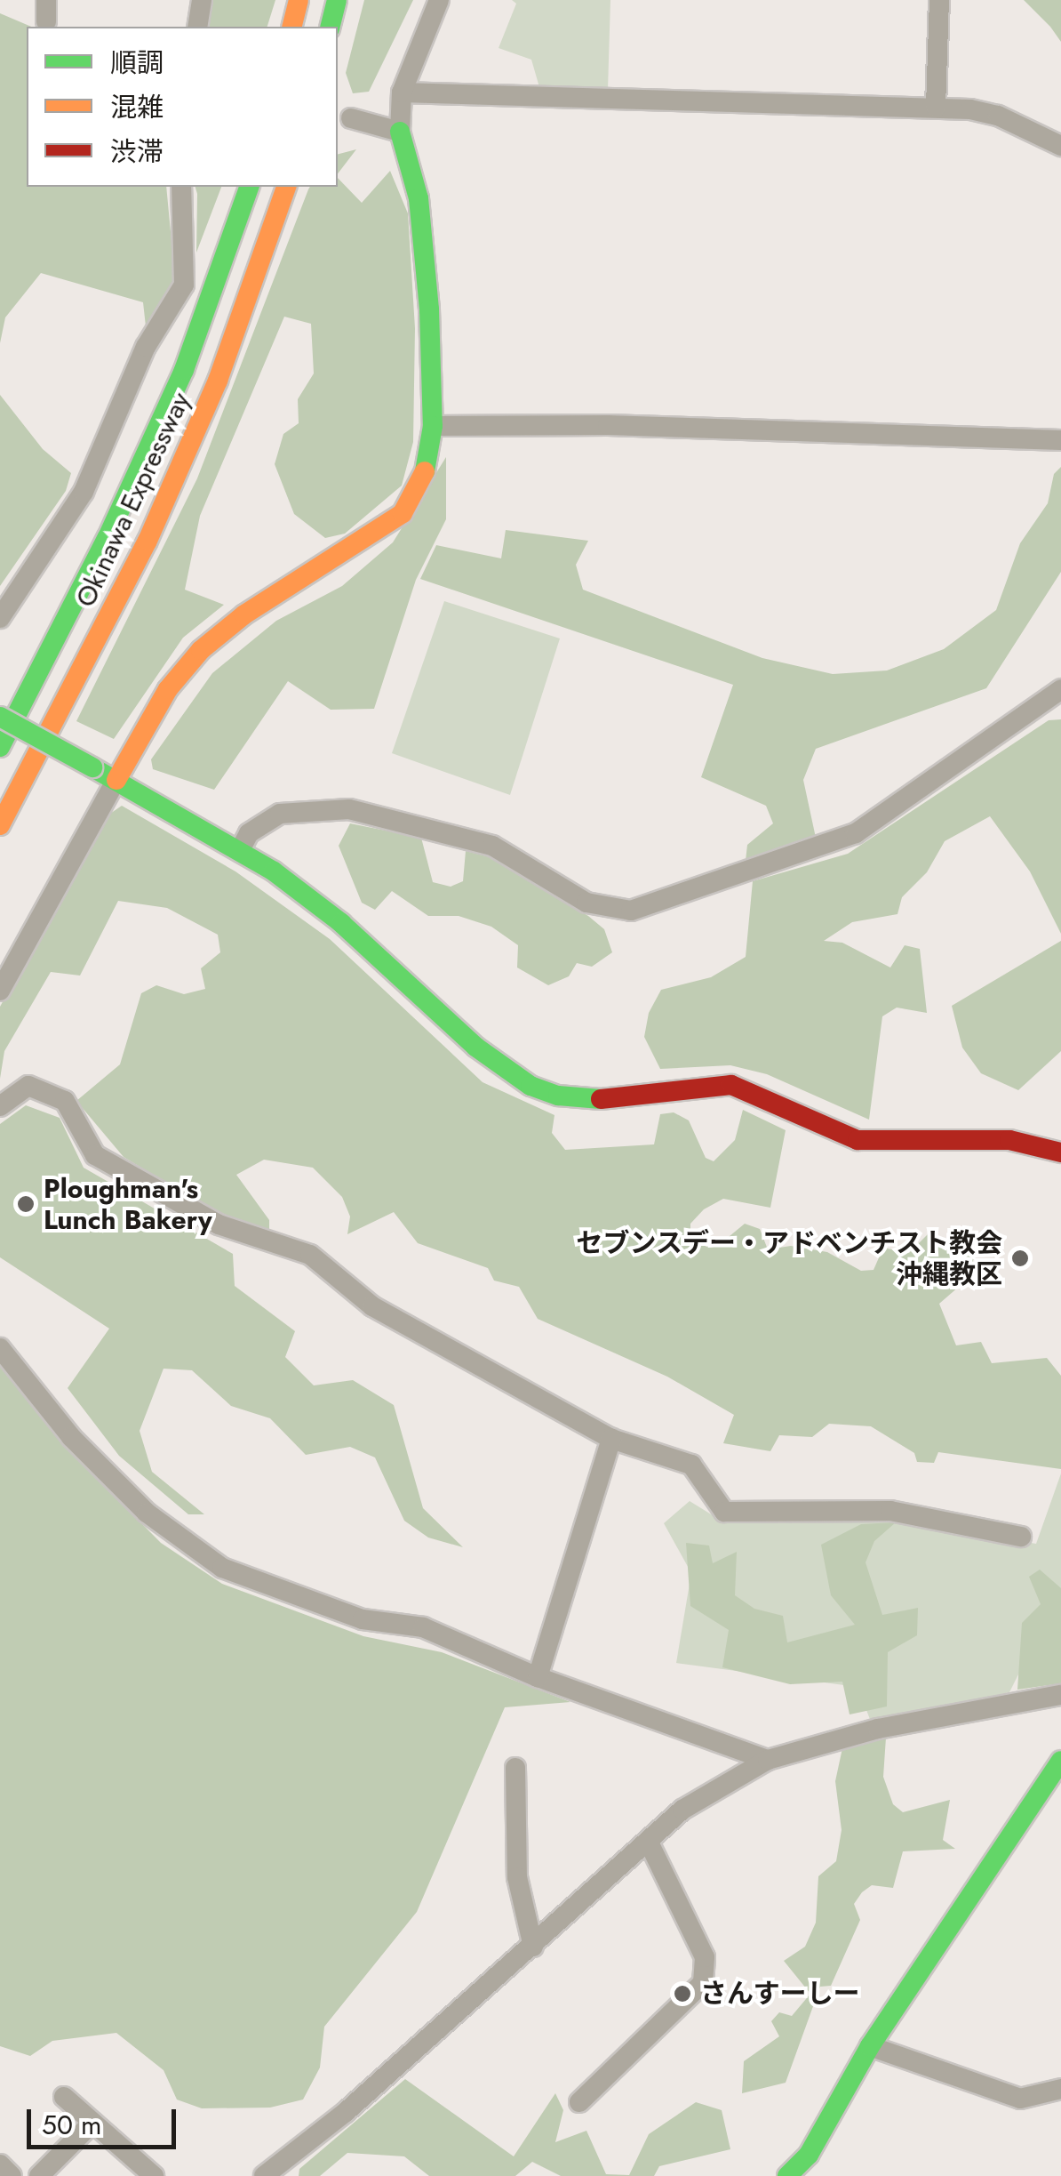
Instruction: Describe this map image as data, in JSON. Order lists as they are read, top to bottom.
{
  "streets": {
    "main road": ["Okinawa Expressway"]
  },
  "places": ["Ploughman's Lunch Bakery", "セブンスデー・アドベンチスト教会 沖縄教区", "さんすーしー"],
  "legend": ["順調", "混雑", "渋滞"],
  "scale_bar": "50 m"
}
